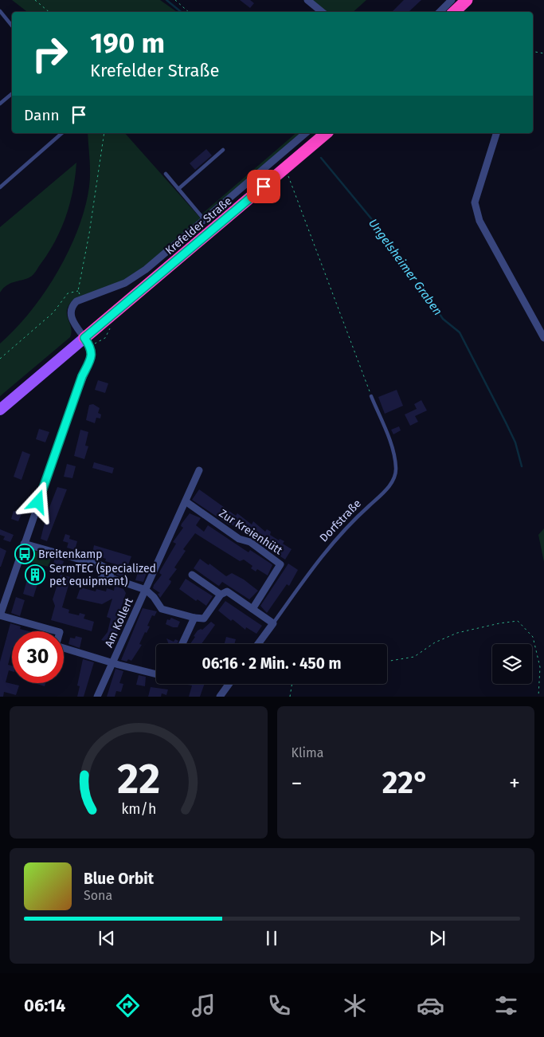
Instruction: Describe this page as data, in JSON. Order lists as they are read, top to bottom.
{
  "streets": {
    "highway": ["Krefelder Straße"],
    "street": ["Dorfstraße", "Zur Kreienhütt", "Am Kollert"]
  },
  "crossings": [
    ["Zur Kreienhütt", "Am Kollert"]
  ],
  "water": ["Ungelsheimer Graben"],
  "places": {
    "bus stop": ["Breitenkamp"],
    "building": ["SermTEC (specialized pet equipment)"]
  },
  "page": {
    "turn": ["190 m", "Krefelder Straße"],
    "then": "Dann",
    "limit": "30",
    "trip": "06:16 · 2 Min. · 450 m",
    "tile": "Klima",
    "heat": ["−", "22°", "+"],
    "song": ["Blue Orbit", "Sona"],
    "tabs": "06:14",
    "gauge": ["22", "km/h"]
  }
}
